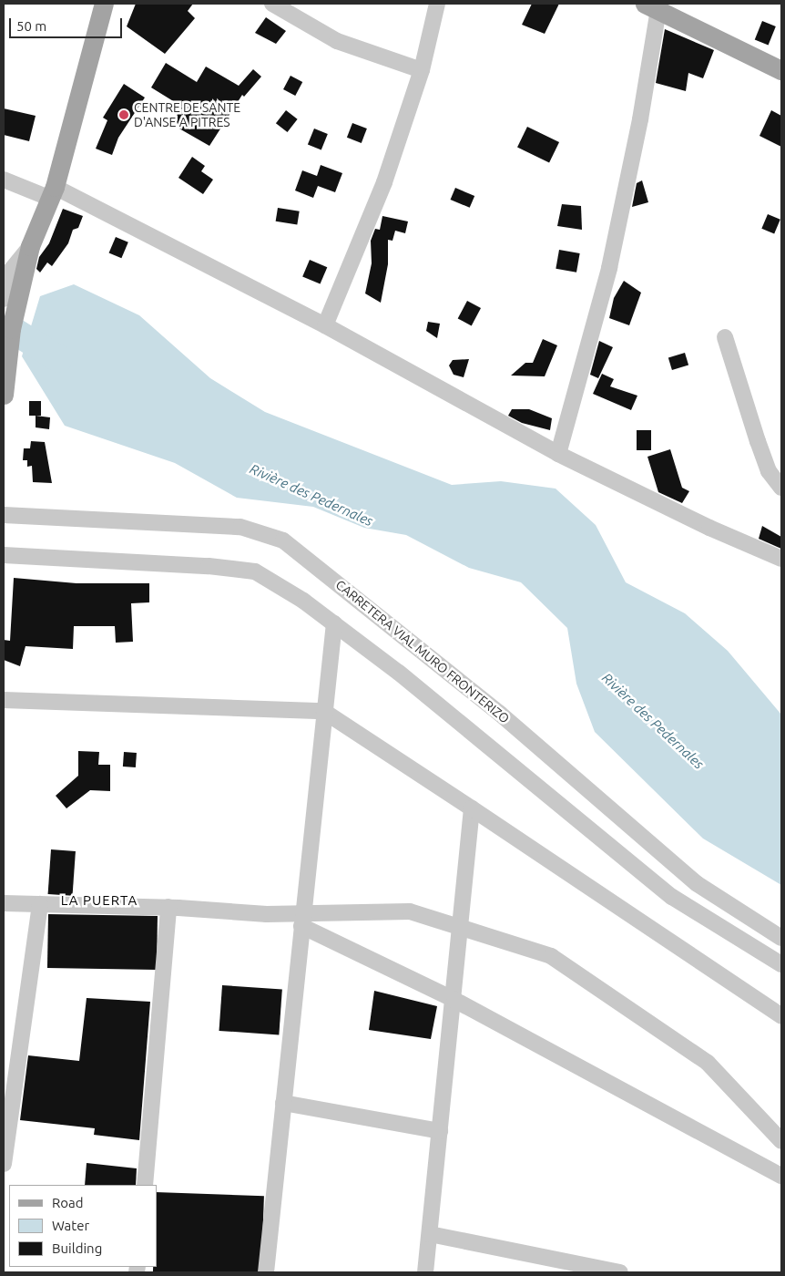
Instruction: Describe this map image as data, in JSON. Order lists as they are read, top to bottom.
{
  "streets": {
    "street": ["CARRETERA VIAL MURO FRONTERIZO"]
  },
  "districts": ["LA PUERTA"],
  "water": ["Rivière des Pedernales"],
  "places": ["CENTRE DE SANTE D'ANSE A PITRES"],
  "legend": ["Road", "Water", "Building"],
  "scale_bar": "50 m"
}
